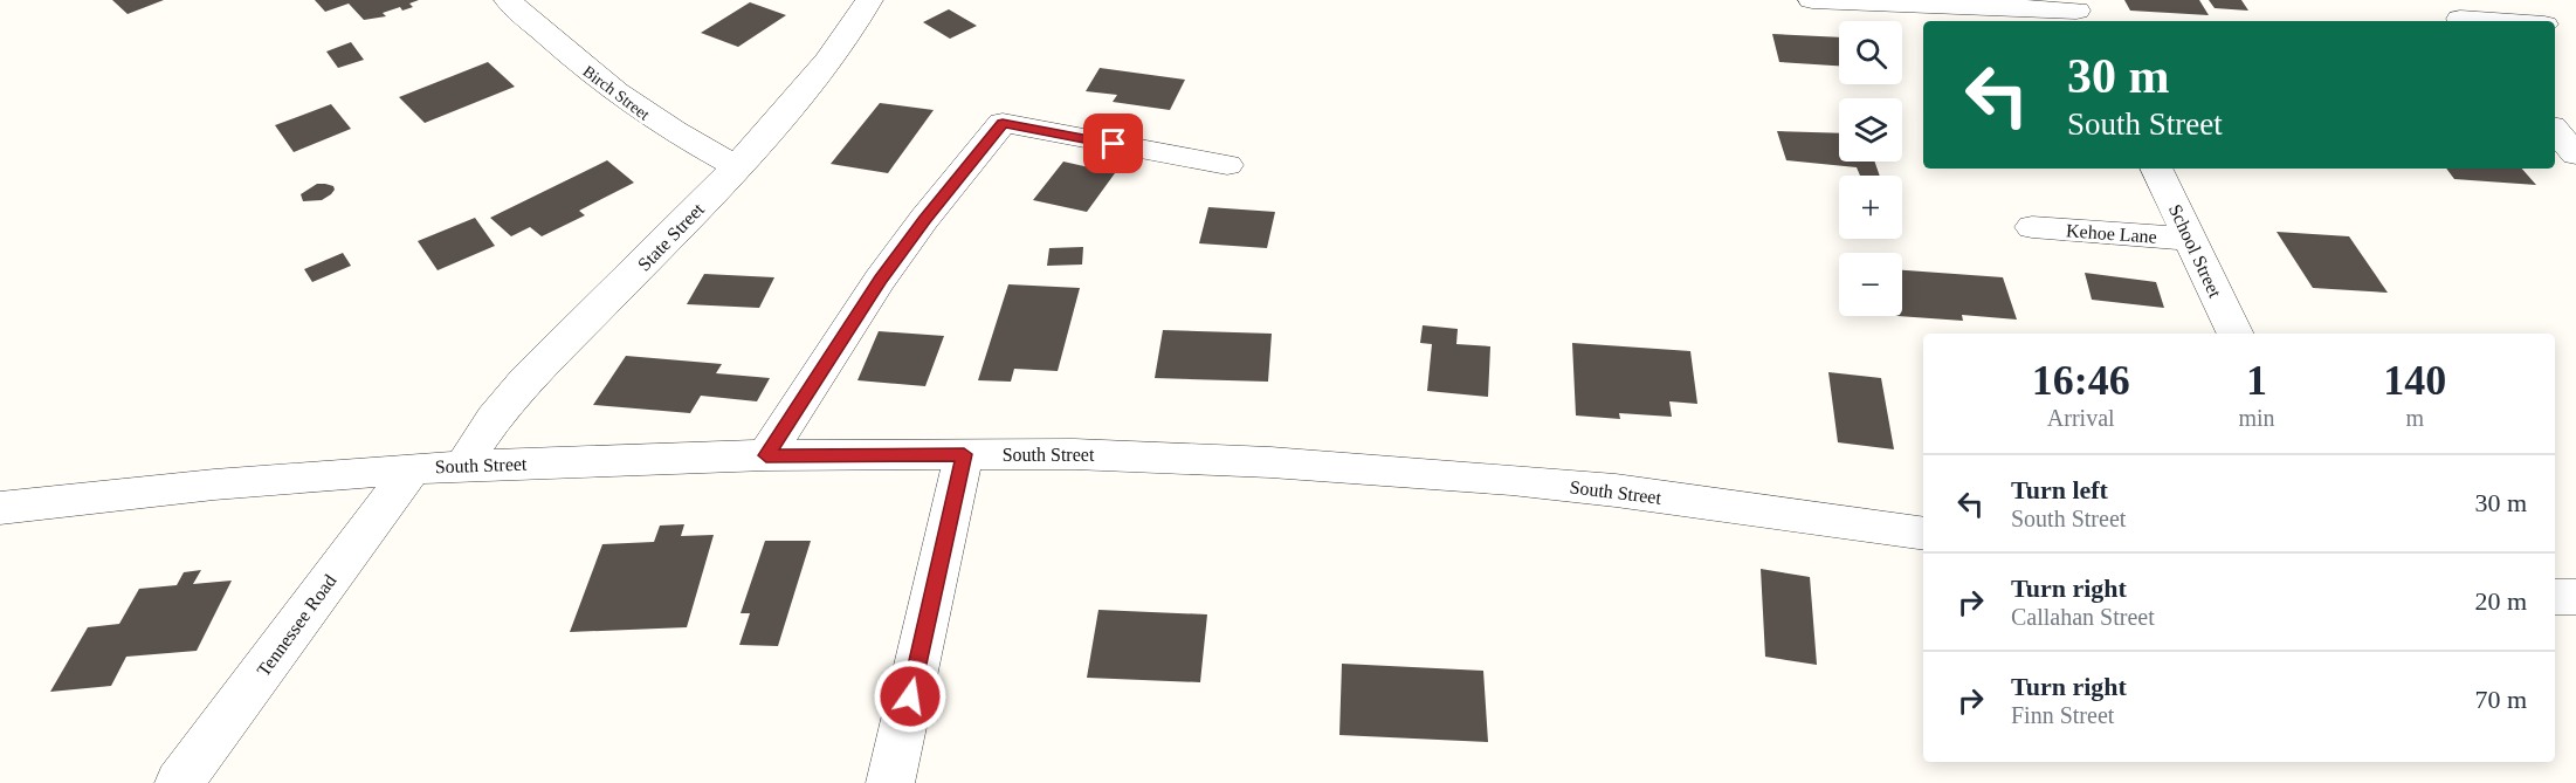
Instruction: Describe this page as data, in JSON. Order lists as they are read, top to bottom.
{
  "streets": {
    "street": [
      "Birch Street",
      "Kehoe Lane",
      "State Street",
      "School Street",
      "South Street",
      "Tennessee Road"
    ]
  },
  "crossings": [
    ["Birch Street", "State Street"],
    ["Kehoe Lane", "School Street"],
    ["State Street", "South Street"],
    ["South Street", "Tennessee Road"]
  ],
  "page": {
    "map_buttons": ["+", "−"],
    "turn": ["30 m", "South Street"],
    "eta": [
      "16:46",
      "Arrival",
      "1",
      "min",
      "140",
      "m"
    ],
    "list": [
      {
        "name": "Turn left",
        "note": "South Street",
        "value": "30 m"
      },
      {
        "name": "Turn right",
        "note": "Callahan Street",
        "value": "20 m"
      },
      {
        "name": "Turn right",
        "note": "Finn Street",
        "value": "70 m"
      }
    ]
  }
}
